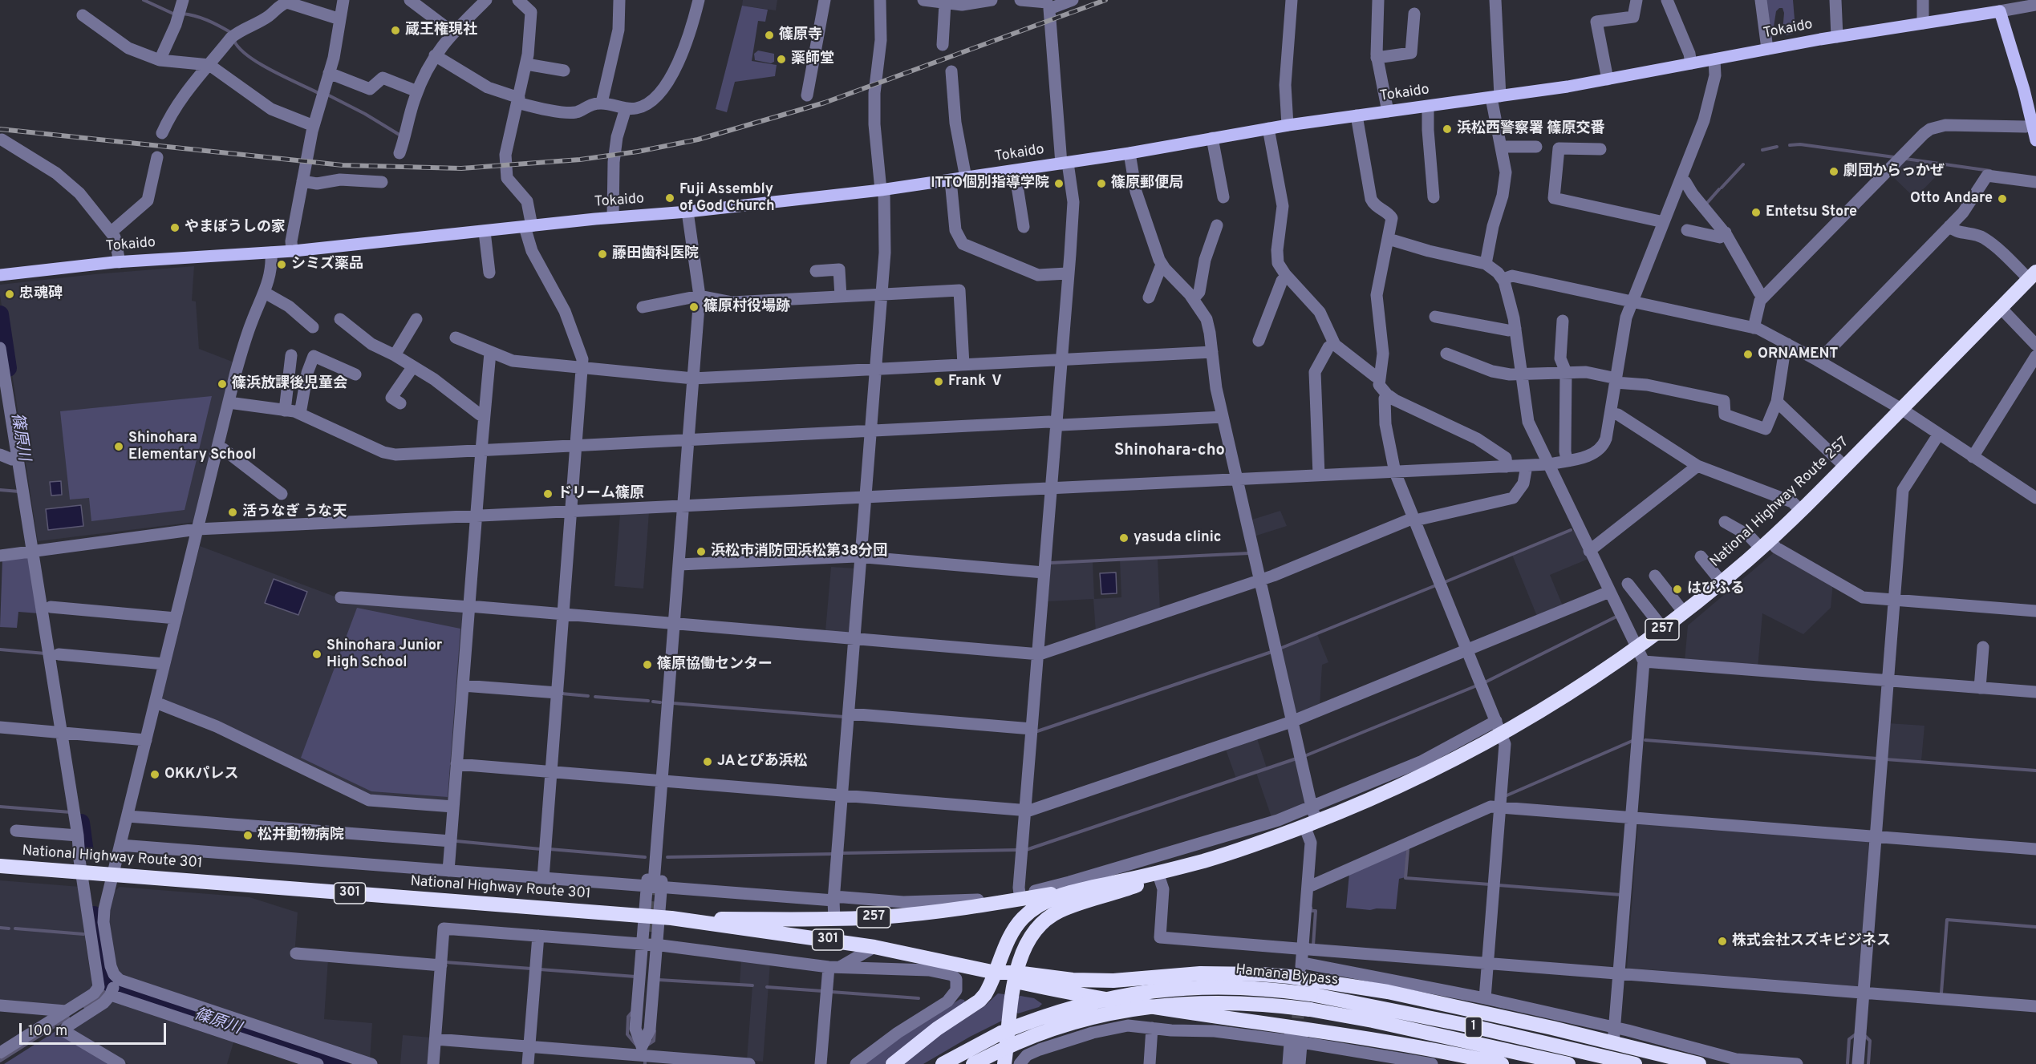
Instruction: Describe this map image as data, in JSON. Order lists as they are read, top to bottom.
{
  "streets": {
    "highway": [
      "National Highway Route 257",
      "257",
      "National Highway Route 301",
      "301",
      "Hamana Bypass",
      "1"
    ],
    "main road": ["Tokaido"]
  },
  "crossings": [
    ["National Highway Route 257", "257"],
    ["National Highway Route 257", "National Highway Route 301"],
    ["National Highway Route 257", "1"],
    ["257", "National Highway Route 301"]
  ],
  "districts": ["Shinohara-cho"],
  "water": ["篠原川"],
  "places": [
    "蔵王権現社",
    "篠原寺",
    "薬師堂",
    "浜松西警察署 篠原交番",
    "劇団からっかぜ",
    "ITTO個別指導学院",
    "篠原郵便局",
    "Fuji Assembly of God Church",
    "Otto Andare",
    "Entetsu Store",
    "やまぼうしの家",
    "藤田歯科医院",
    "シミズ薬品",
    "忠魂碑",
    "篠原村役場跡",
    "ORNAMENT",
    "Frank Ⅴ",
    "篠浜放課後児童会",
    "Shinohara Elementary School",
    "ドリーム篠原",
    "活うなぎ うな天",
    "yasuda clinic",
    "浜松市消防団浜松第38分団",
    "はぴふる",
    "Shinohara Junior High School",
    "篠原協働センター",
    "JAとぴあ浜松",
    "OKKパレス",
    "松井動物病院",
    "株式会社スズキビジネス"
  ],
  "scale_bar": "100 m"
}
